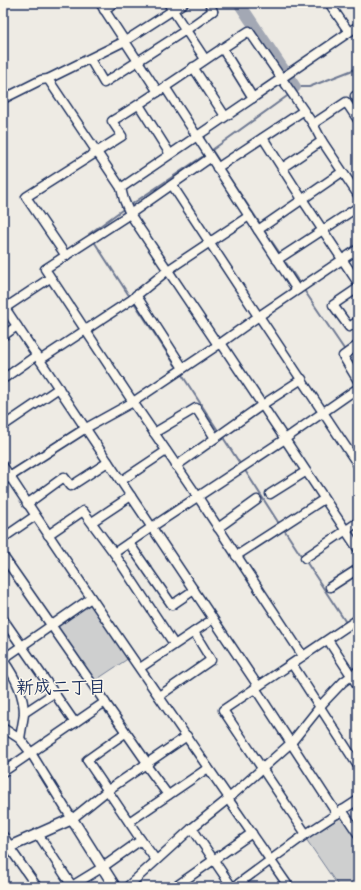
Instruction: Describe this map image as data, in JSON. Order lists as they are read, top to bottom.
{
  "districts": ["新成二丁目"]
}
